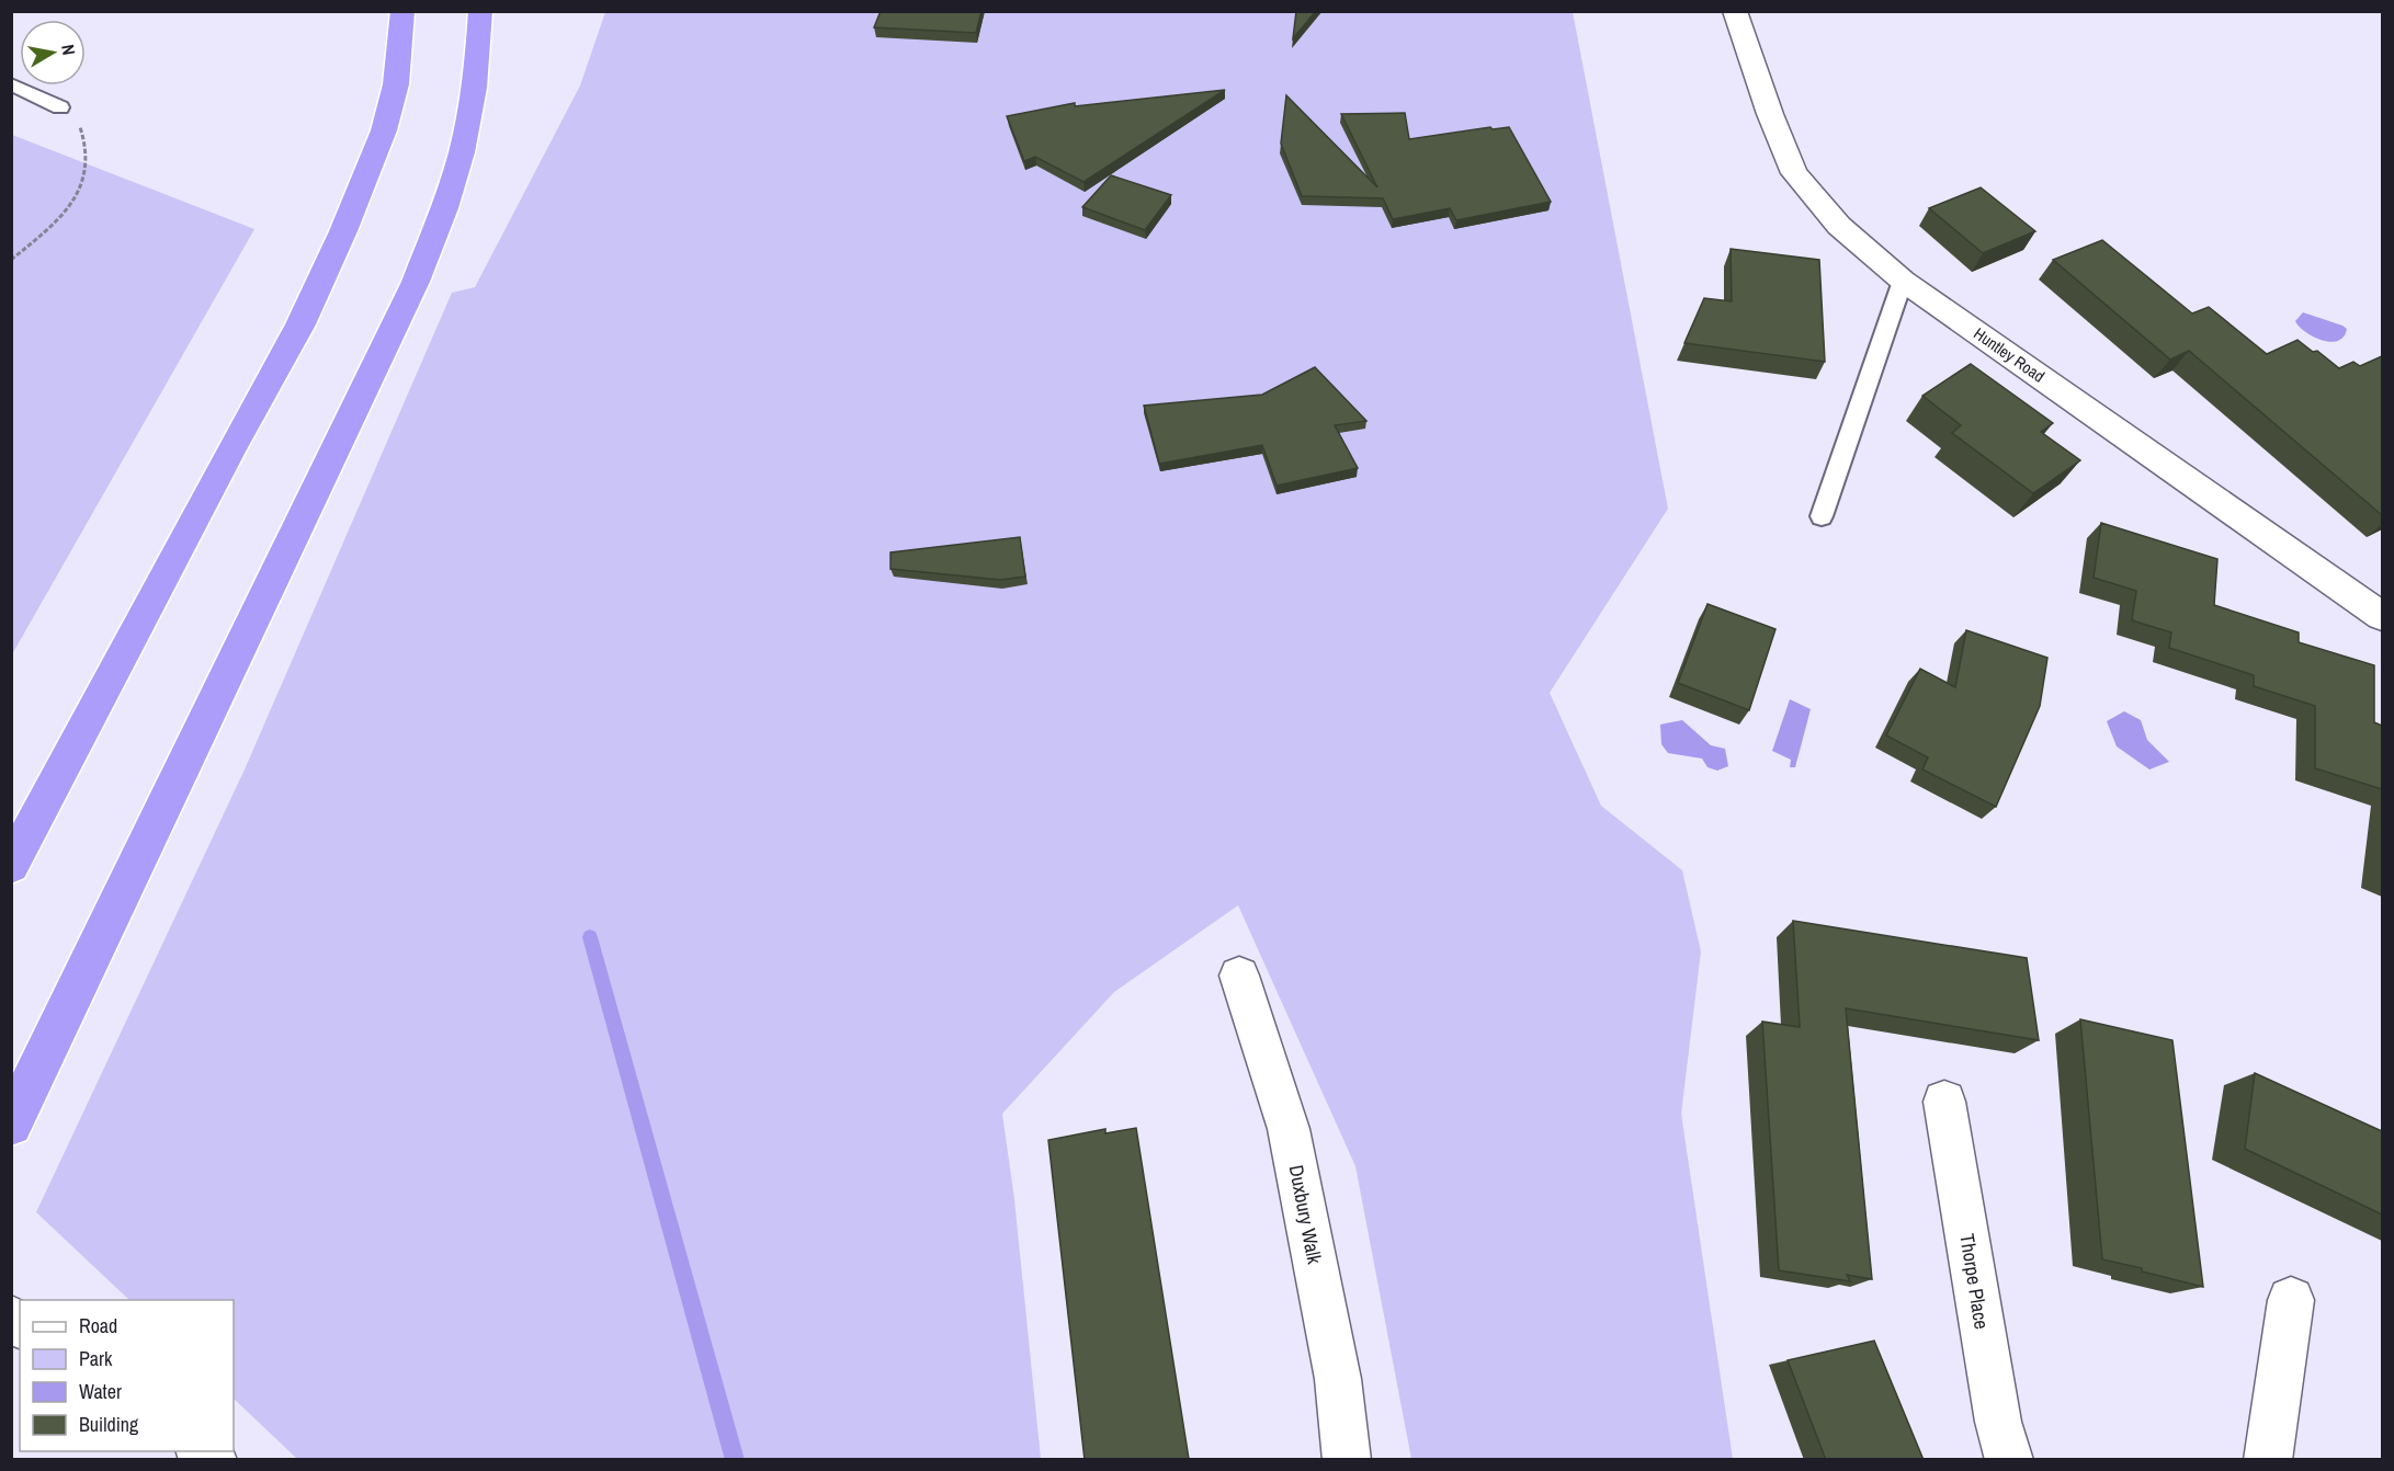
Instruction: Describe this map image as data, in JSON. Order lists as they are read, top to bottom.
{
  "streets": {
    "street": ["Huntley Road", "Duxbury Walk", "Thorpe Place"]
  },
  "legend": [
    "Road",
    "Park",
    "Water",
    "Building"
  ],
  "north": "right"
}
